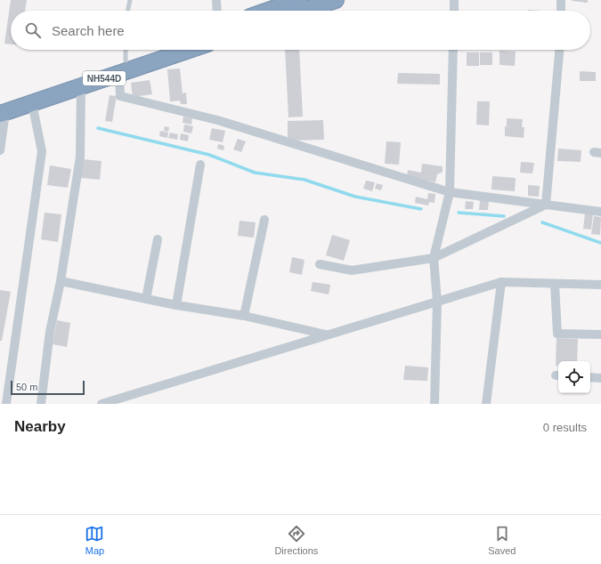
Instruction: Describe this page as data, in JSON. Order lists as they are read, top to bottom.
{
  "streets": {
    "highway": ["NH544D"]
  },
  "scale_bar": "50 m",
  "page": {
    "search": "Search here",
    "scale": "50 m",
    "heading": ["Nearby", "0 results"],
    "nav": ["Map", "Directions", "Saved"]
  }
}
